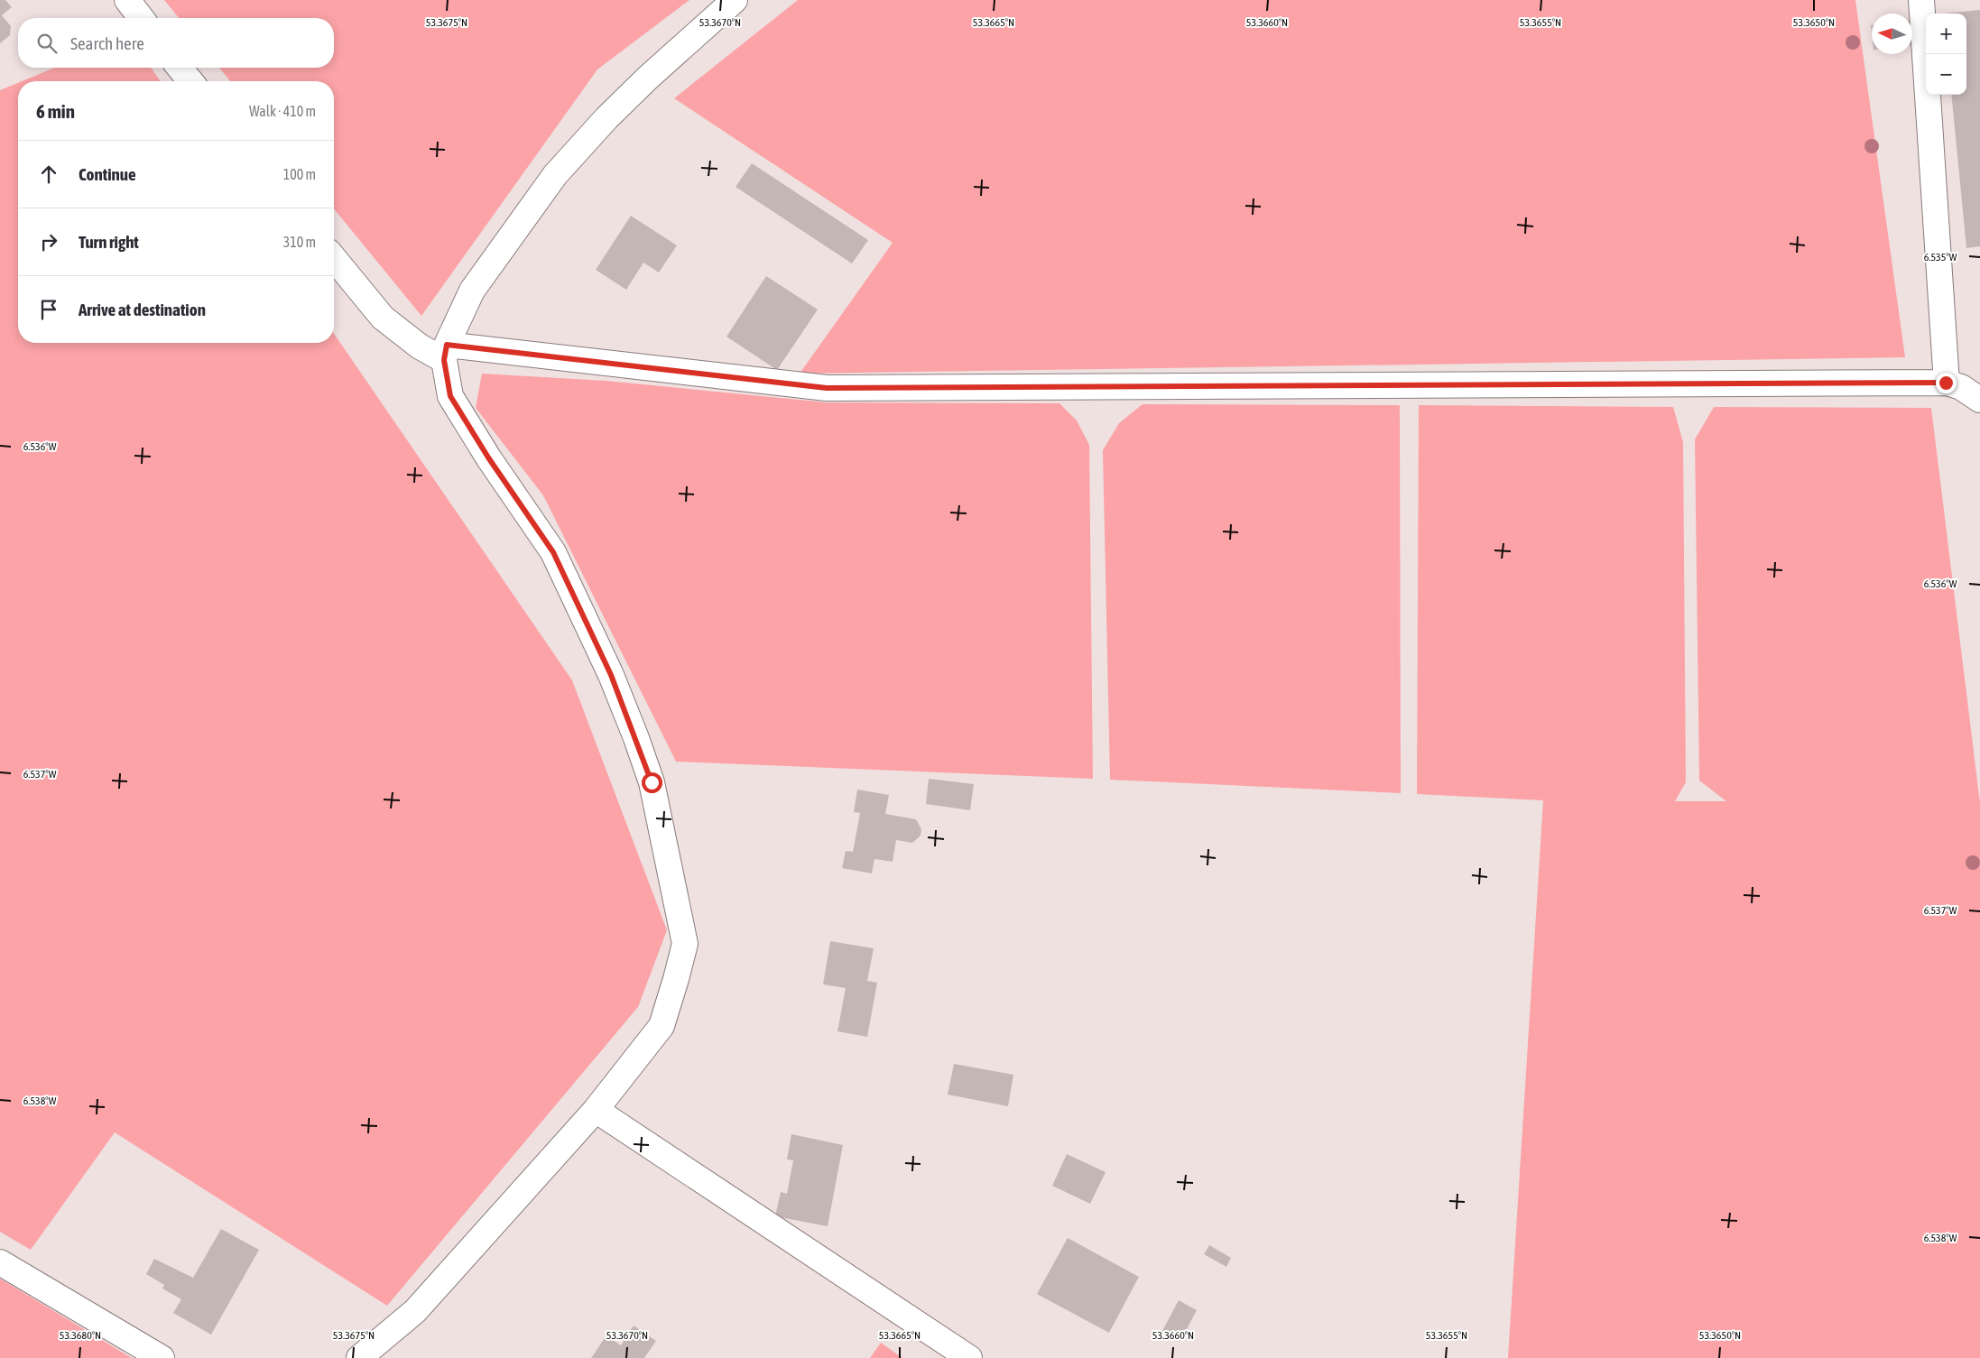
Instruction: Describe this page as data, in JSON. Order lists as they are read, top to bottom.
{
  "north": "left",
  "page": {
    "map_buttons": ["+", "−"],
    "search": "Search here",
    "heading": ["6 min", "Walk · 410 m"],
    "list": [
      ["Continue", "100 m"],
      ["Turn right", "310 m"],
      "Arrive at destination"
    ]
  },
  "coordinates": [
    "53.3675°N",
    "53.3670°N",
    "53.3665°N",
    "53.3660°N",
    "53.3655°N",
    "53.3650°N",
    "6.535°W",
    "6.536°W",
    "6.537°W",
    "6.538°W",
    "53.3680°N"
  ]
}
